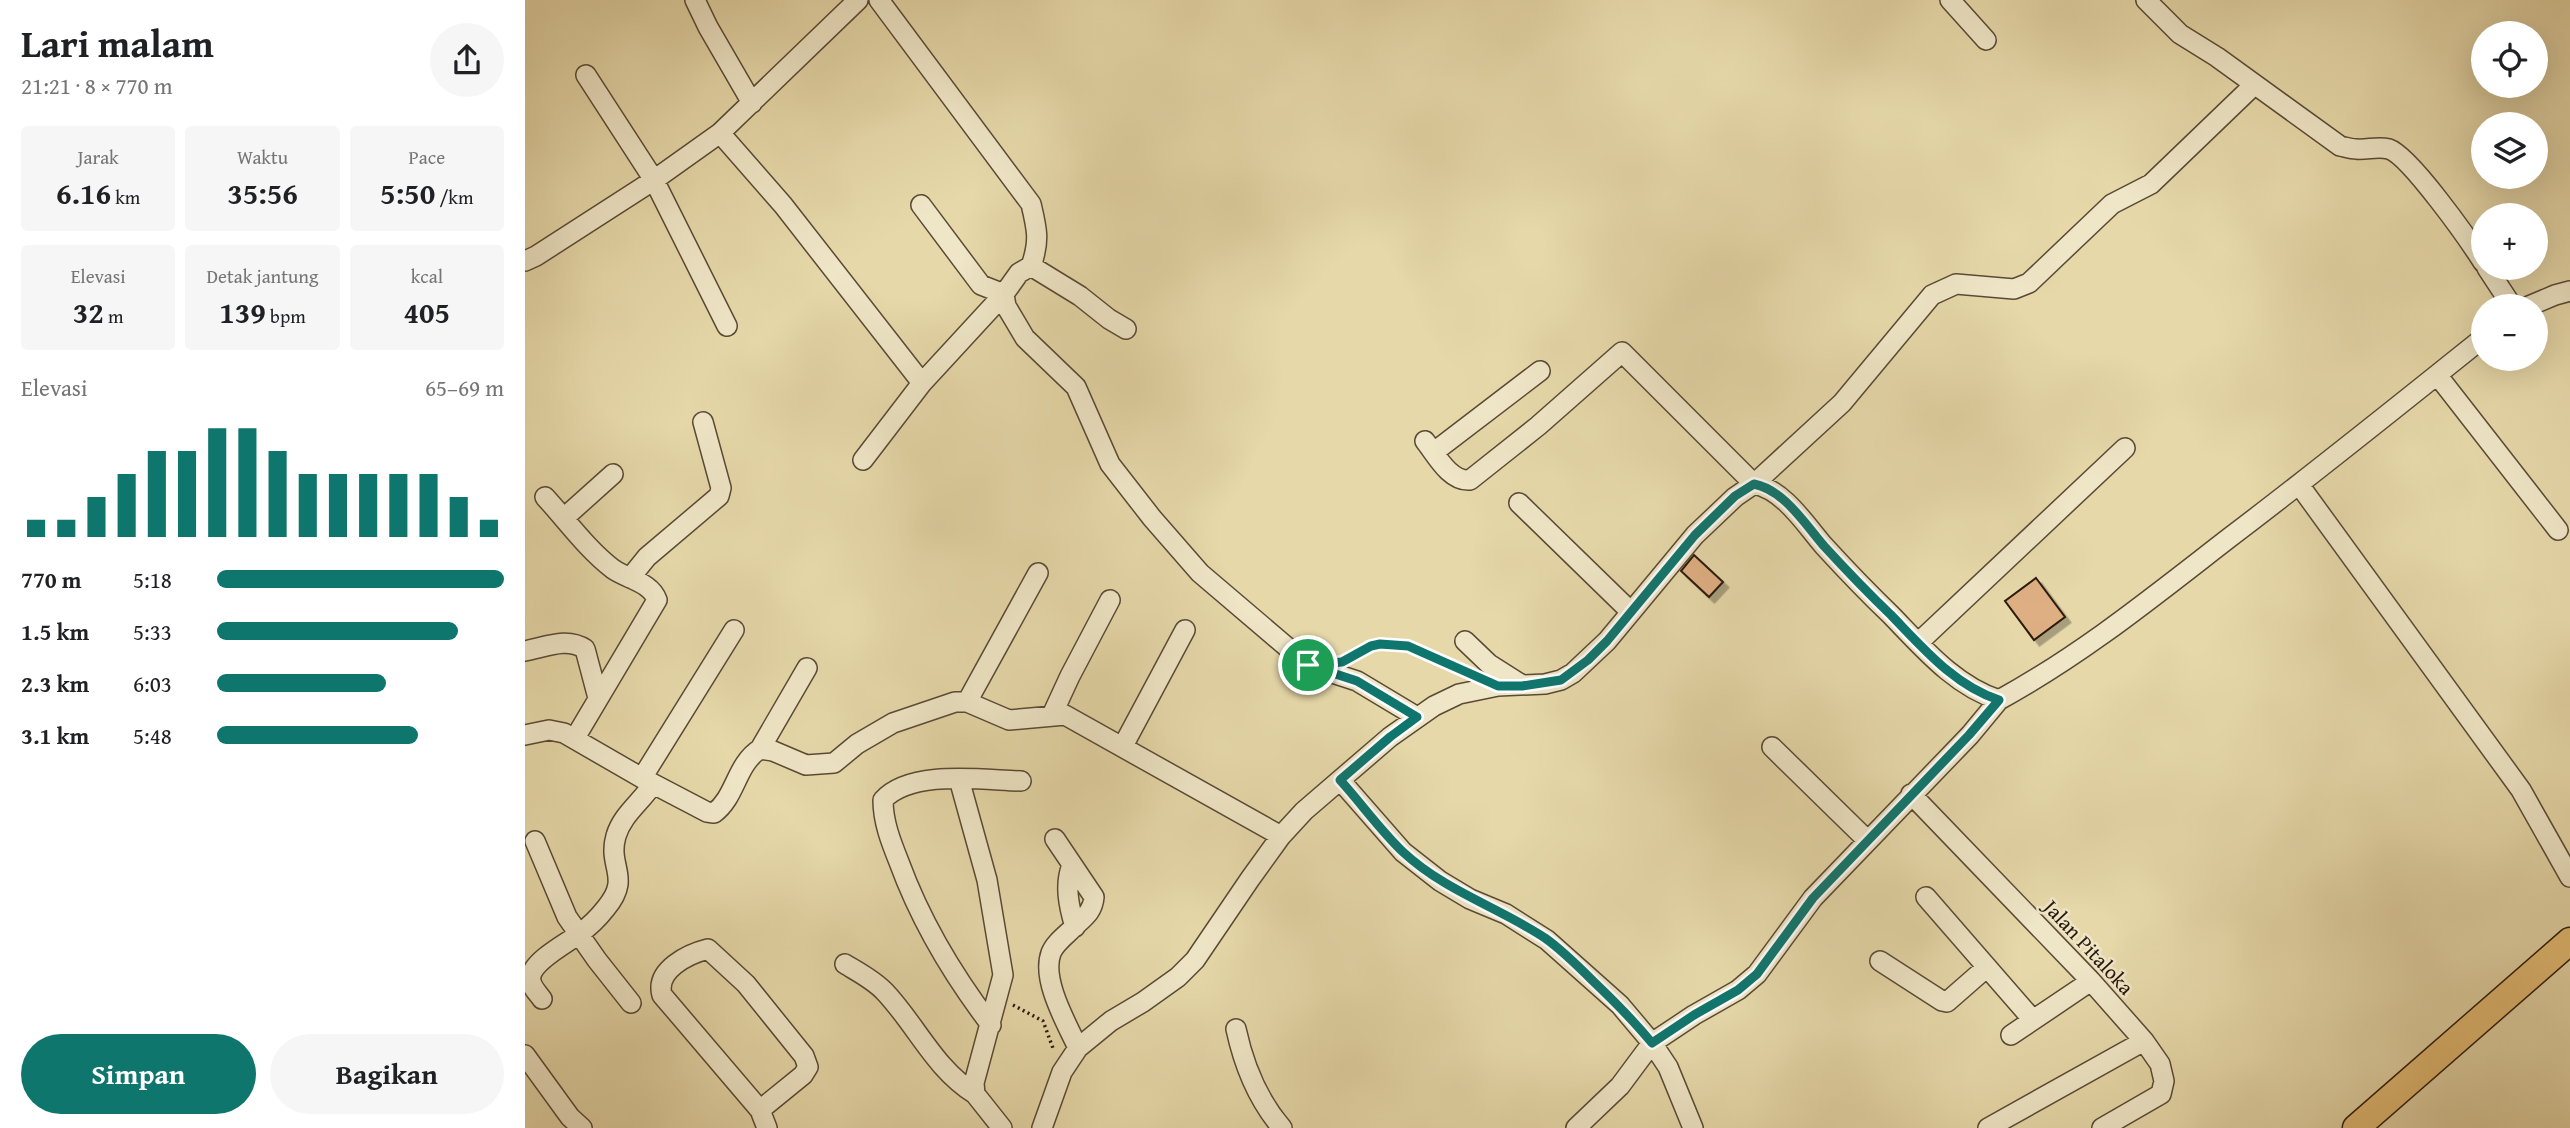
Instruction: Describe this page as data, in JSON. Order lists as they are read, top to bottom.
{
  "streets": {
    "street": ["Jalan Pitaloka"]
  },
  "page": {
    "heading": ["Lari malam", "21:21 · 8 × 770 m"],
    "map_buttons": ["+", "−"],
    "stats": [
      ["Jarak", "6.16 km"],
      ["Waktu", "35:56"],
      ["Pace", "5:50 /km"],
      ["Elevasi", "32 m"],
      ["Detak jantung", "139 bpm"],
      ["kcal", "405"]
    ],
    "chart": ["Elevasi", "65–69 m"],
    "list": [
      {
        "name": "770 m",
        "note": "5:18"
      },
      {
        "name": "1.5 km",
        "note": "5:33"
      },
      {
        "name": "2.3 km",
        "note": "6:03"
      },
      {
        "name": "3.1 km",
        "note": "5:48"
      }
    ],
    "buttons": ["Simpan", "Bagikan"]
  }
}
